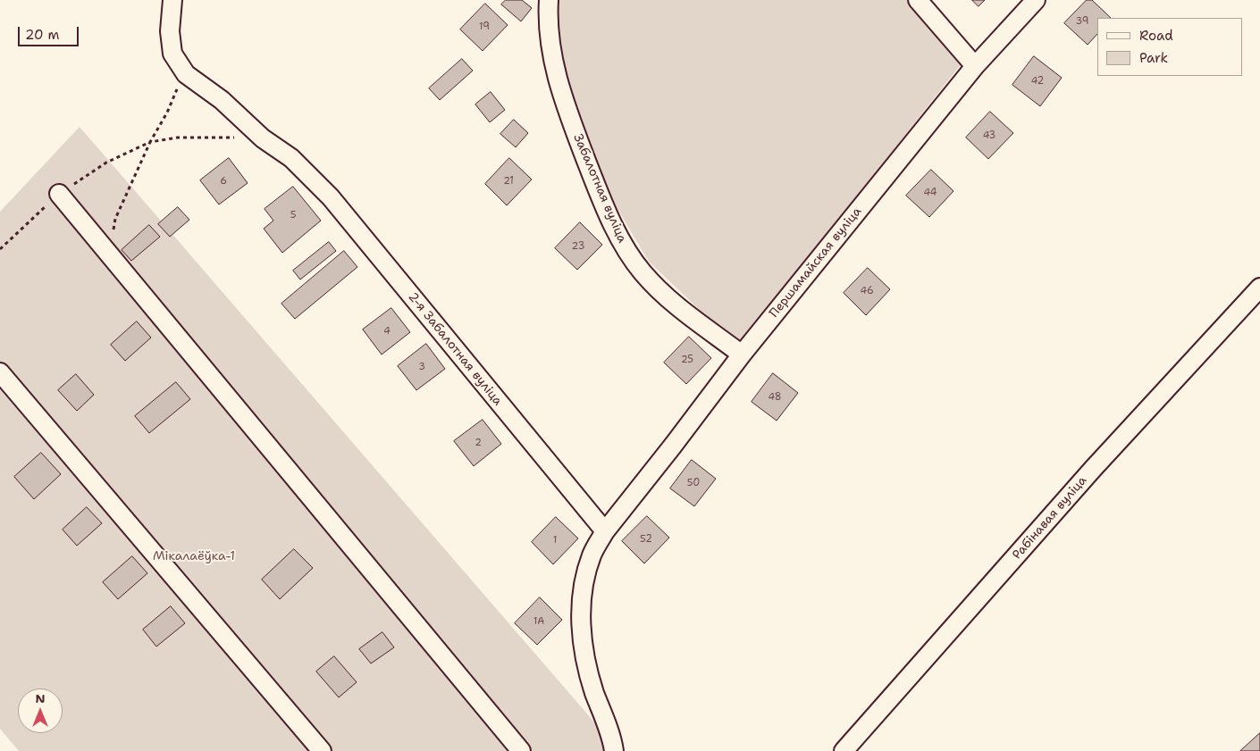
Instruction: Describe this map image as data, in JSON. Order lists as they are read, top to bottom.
{
  "streets": {
    "street": [
      "Забалотная вуліца",
      "Першамайская вуліца",
      "2-я Забалотная вуліца",
      "Рабінавая вуліца"
    ]
  },
  "crossings": [
    ["Забалотная вуліца", "Першамайская вуліца"],
    ["Першамайская вуліца", "2-я Забалотная вуліца"]
  ],
  "parks": ["Мікалаёўка-1"],
  "house_numbers": [
    "39",
    "19",
    "42",
    "43",
    "6",
    "21",
    "44",
    "5",
    "23",
    "46",
    "4",
    "25",
    "3",
    "48",
    "2",
    "50",
    "52",
    "1",
    "1А"
  ],
  "legend": ["Road", "Park"],
  "scale_bar": "20 m",
  "north": "top"
}
